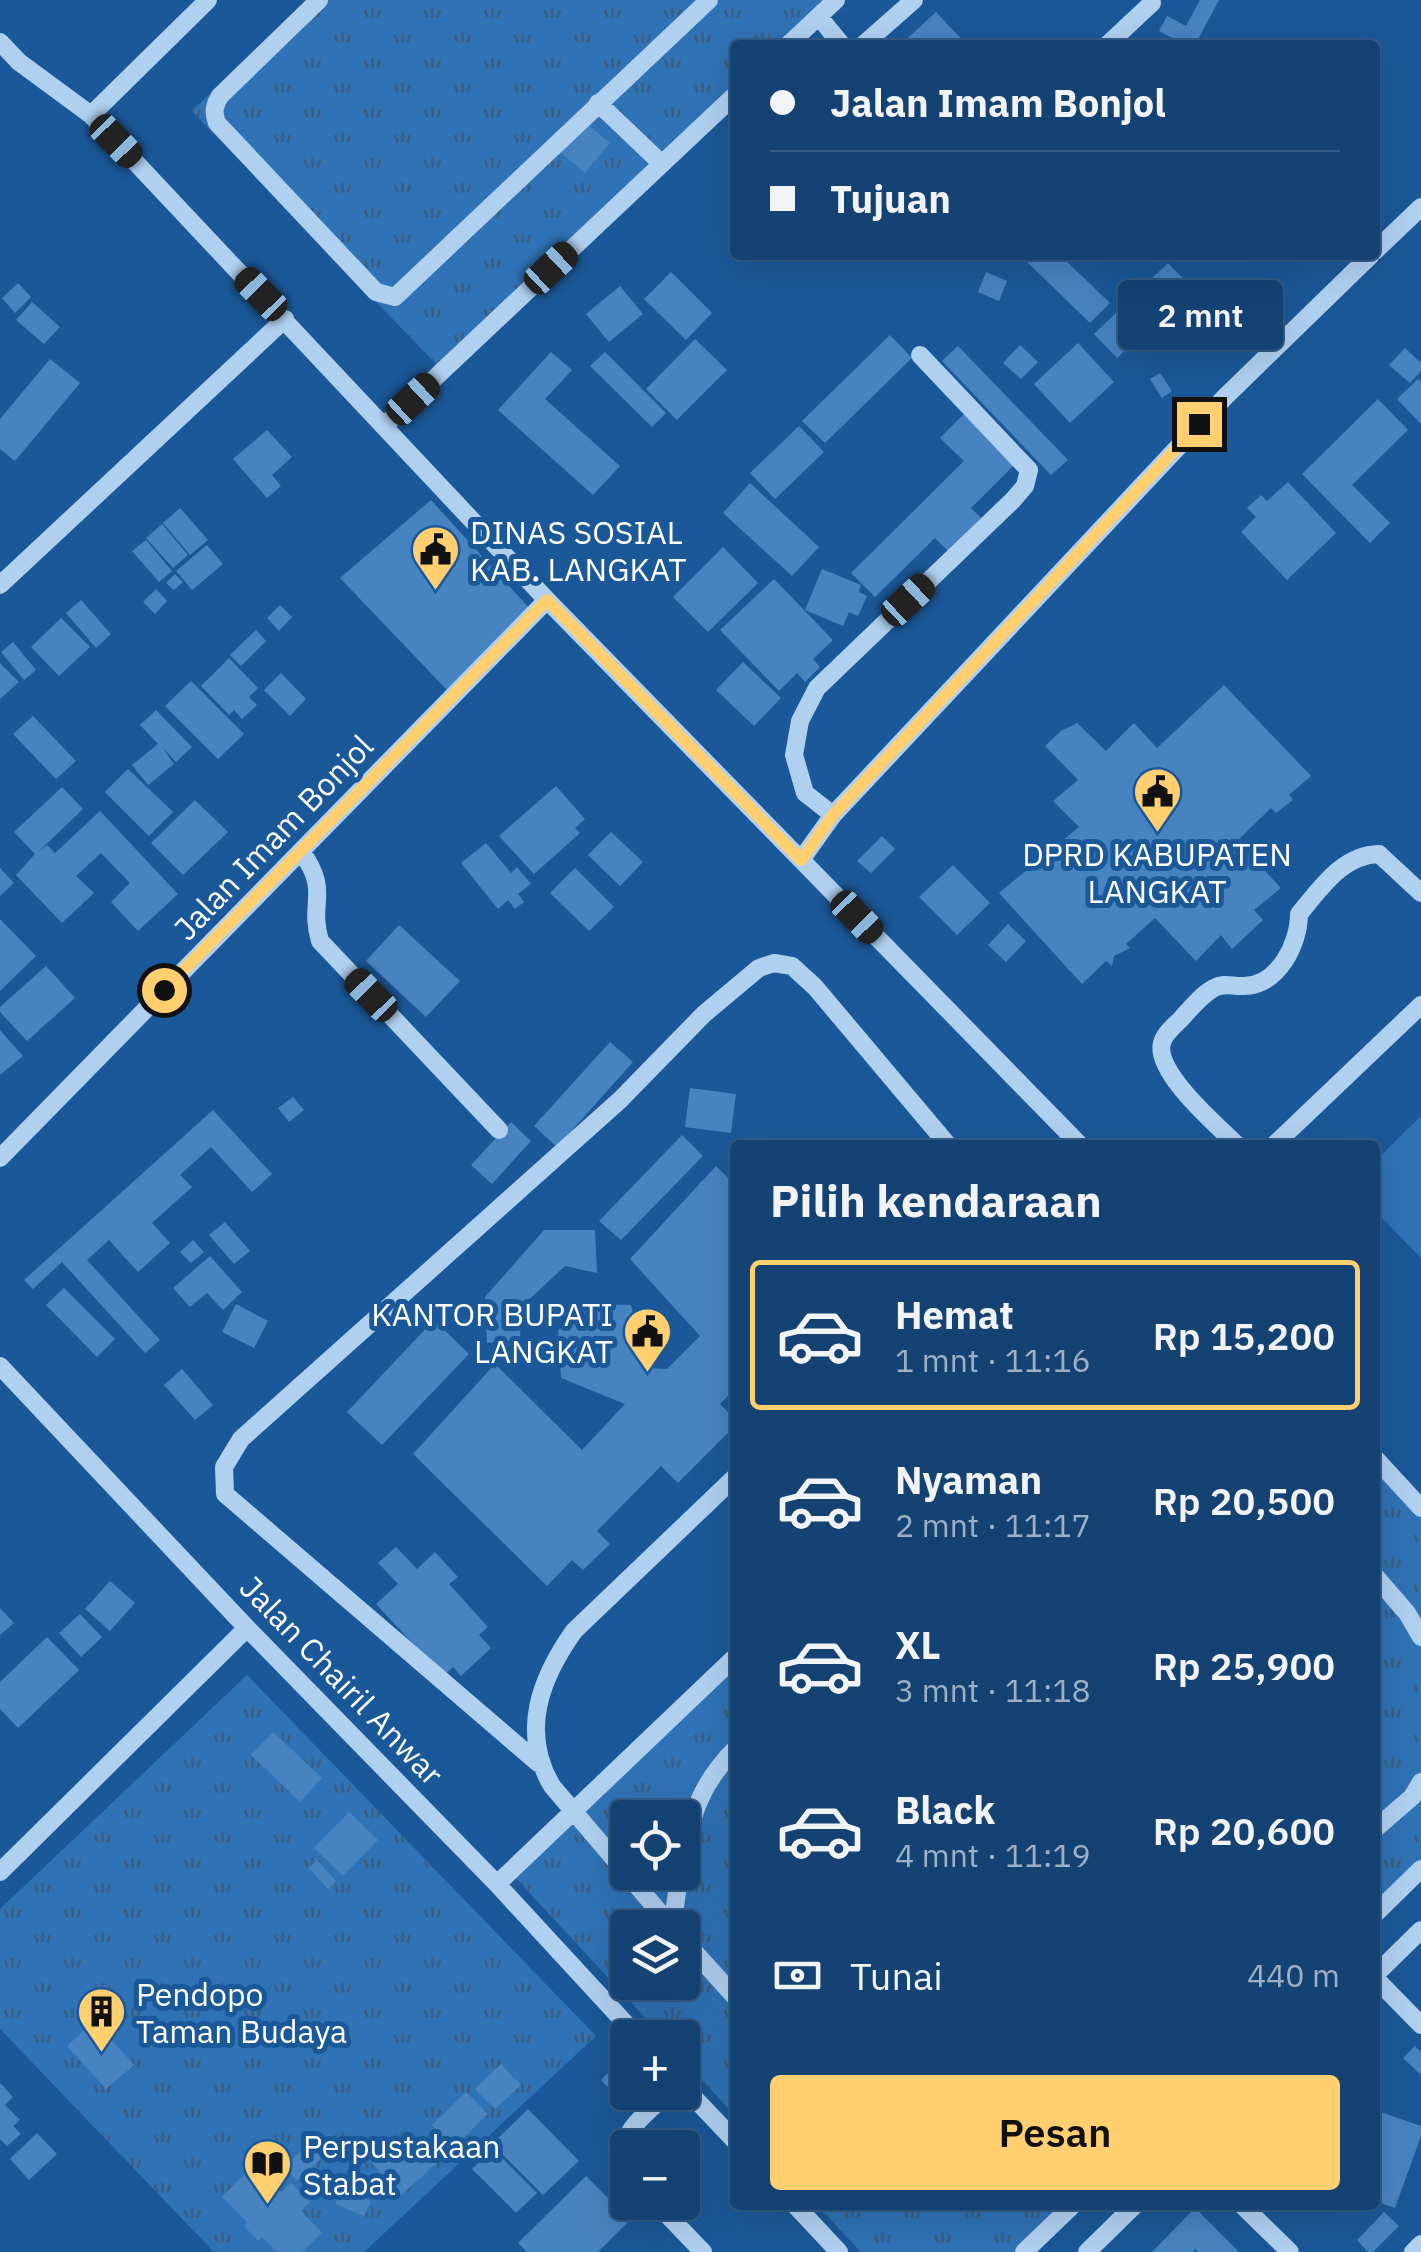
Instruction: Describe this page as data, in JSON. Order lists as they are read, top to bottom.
{
  "streets": {
    "street": ["Jalan Imam Bonjol", "Jalan Chairil Anwar"]
  },
  "places": {
    "public building": ["DINAS SOSIAL KAB. LANGKAT", "DPRD KABUPATEN LANGKAT", "KANTOR BUPATI LANGKAT"],
    "building": ["Pendopo Taman Budaya"],
    "library": ["Perpustakaan Stabat"]
  },
  "page": {
    "banner": ["Jalan Imam Bonjol", "Tujuan"],
    "bubble": "2 mnt",
    "heading": "Pilih kendaraan",
    "list": [
      {
        "name": "Hemat",
        "note": "1 mnt · 11:16",
        "value": "Rp 15,200"
      },
      {
        "name": "Nyaman",
        "note": "2 mnt · 11:17",
        "value": "Rp 20,500"
      },
      {
        "name": "XL",
        "note": "3 mnt · 11:18",
        "value": "Rp 25,900"
      },
      {
        "name": "Black",
        "note": "4 mnt · 11:19",
        "value": "Rp 20,600"
      }
    ],
    "map_buttons": ["+", "−"],
    "pay": ["Tunai", "440 m"],
    "buttons": "Pesan"
  }
}
